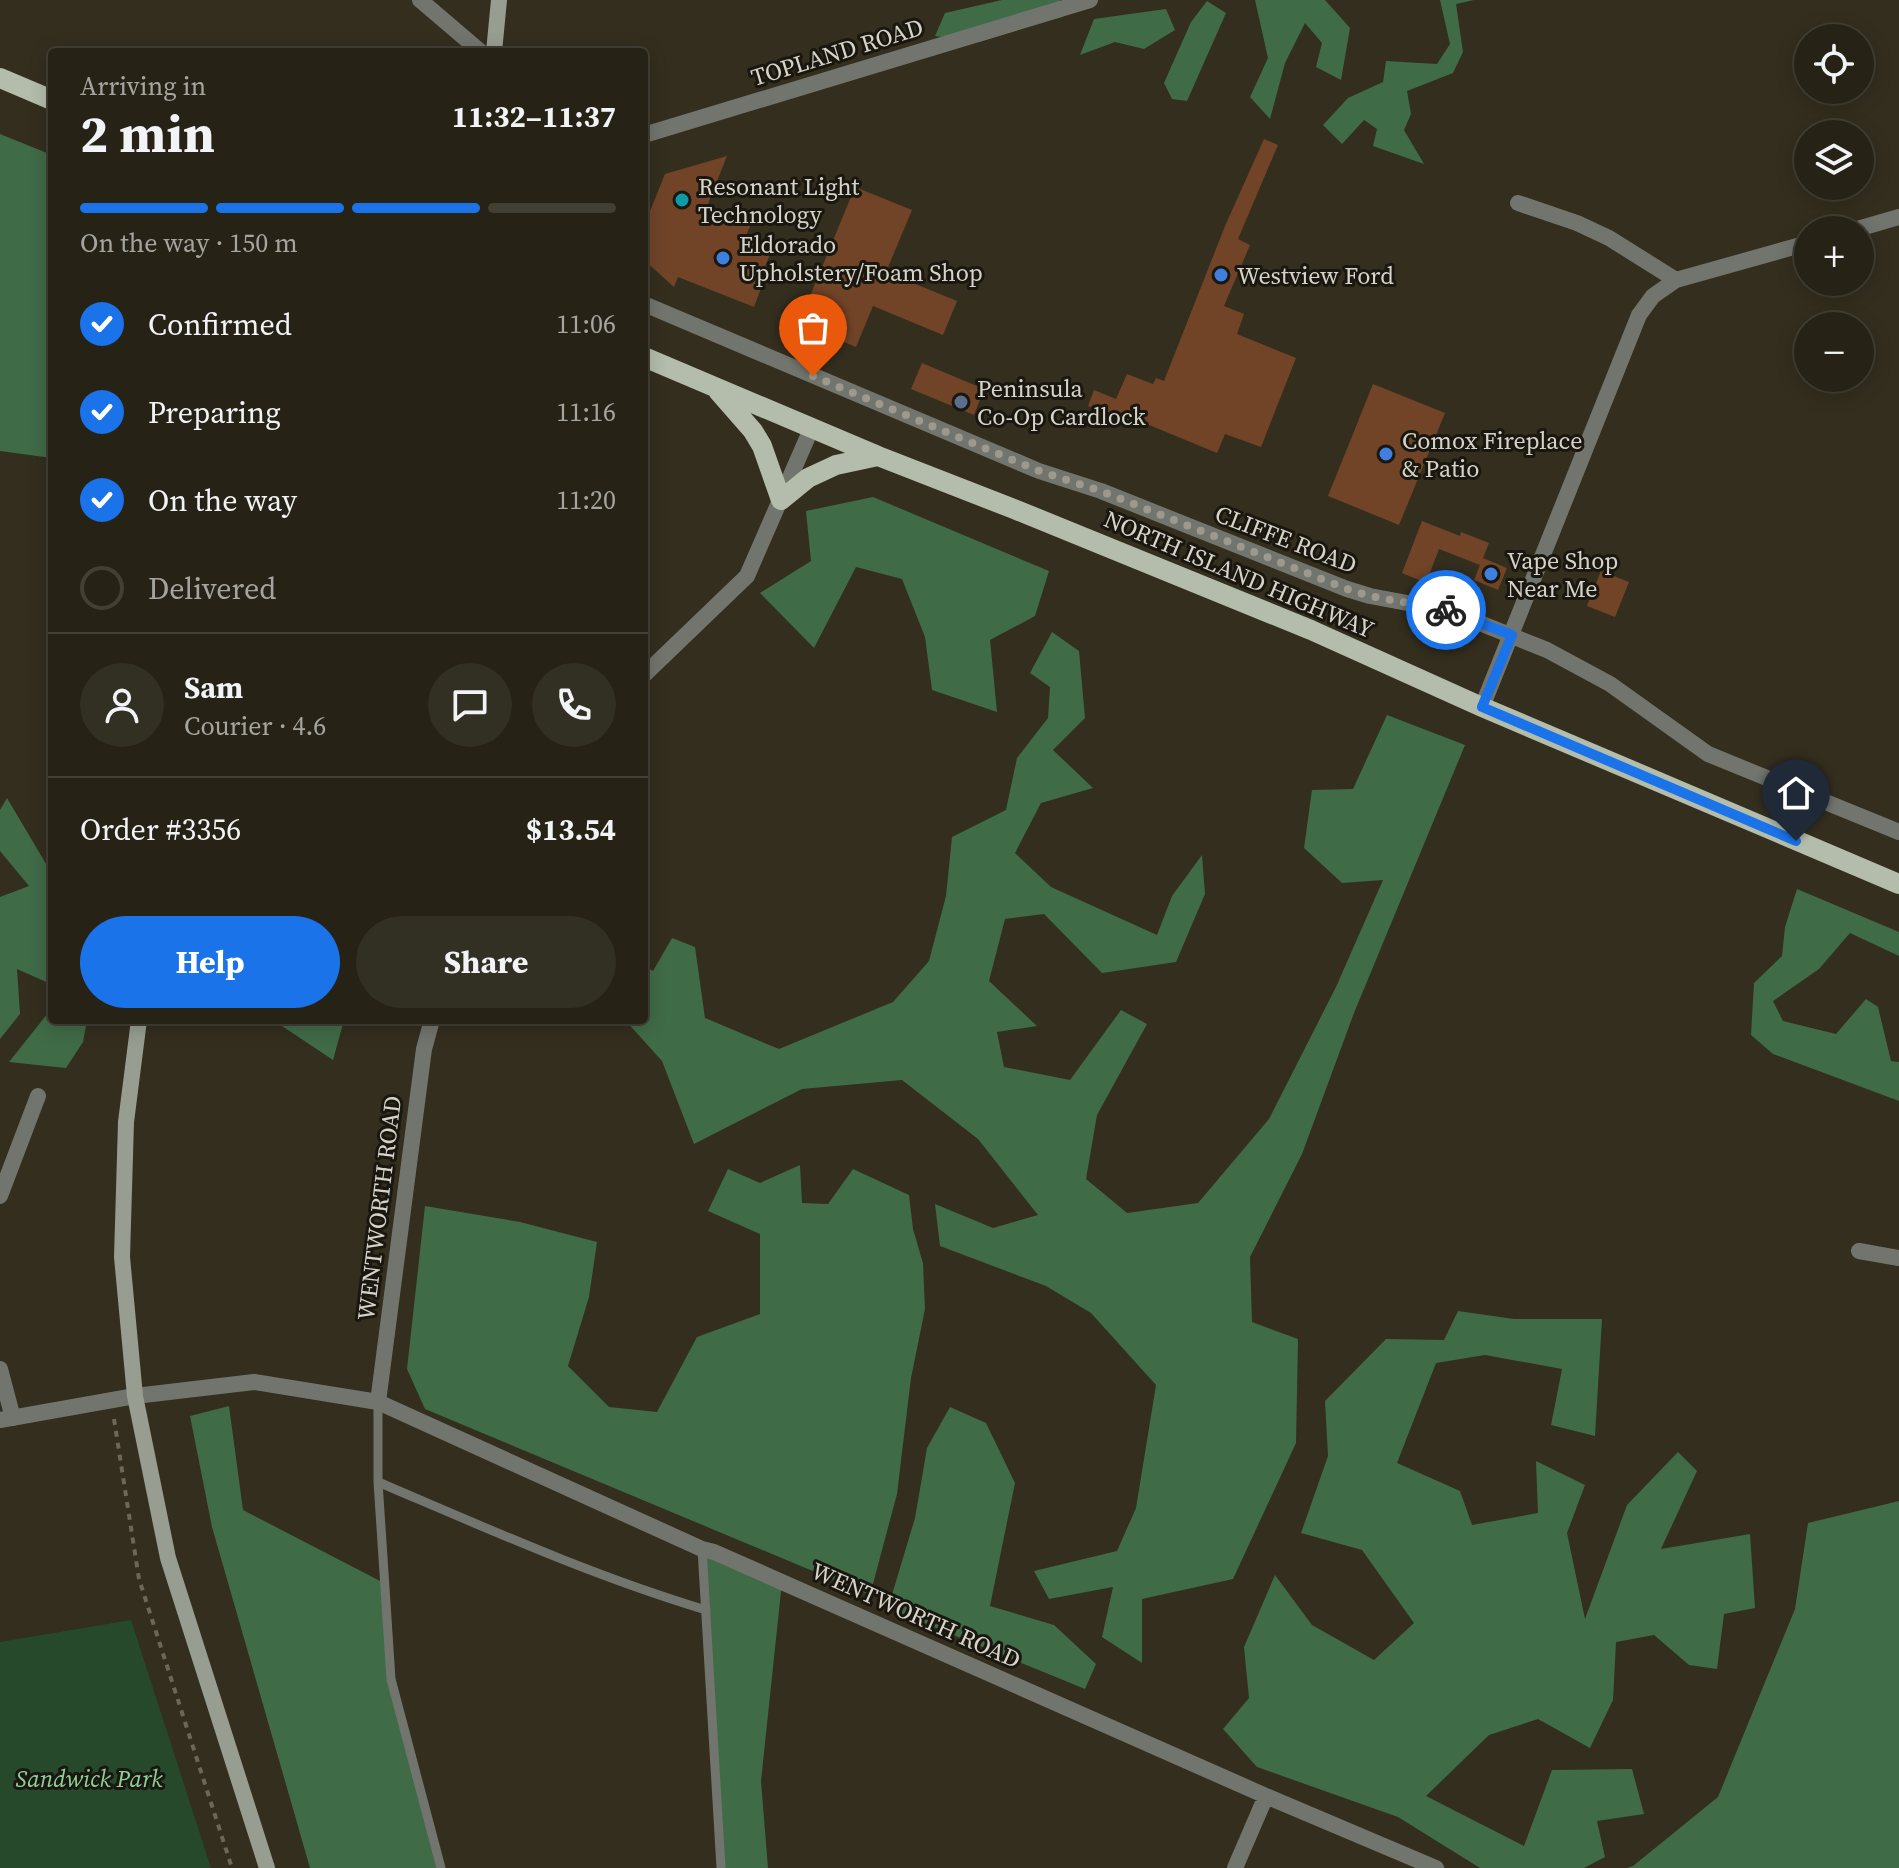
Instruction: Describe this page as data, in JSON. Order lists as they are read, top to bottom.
{
  "streets": {
    "main road": ["NORTH ISLAND HIGHWAY"],
    "street": ["TOPLAND ROAD", "CLIFFE ROAD", "WENTWORTH ROAD"]
  },
  "parks": ["Sandwick Park"],
  "places": [
    "Resonant Light Technology",
    "Eldorado Upholstery/Foam Shop",
    "Westview Ford",
    "Peninsula Co-Op Cardlock",
    "Comox Fireplace & Patio",
    "Vape Shop Near Me"
  ],
  "page": {
    "map_buttons": ["+", "−"],
    "heading": ["2 min", "Arriving in", "11:32–11:37"],
    "panel": [
      "Sam",
      "Courier · 4.6",
      "Order #3356",
      "$13.54"
    ],
    "bar": "On the way · 150 m",
    "list": [
      ["Confirmed", "11:06"],
      ["Preparing", "11:16"],
      ["On the way", "11:20"],
      "Delivered"
    ],
    "buttons": ["Help", "Share"]
  }
}
